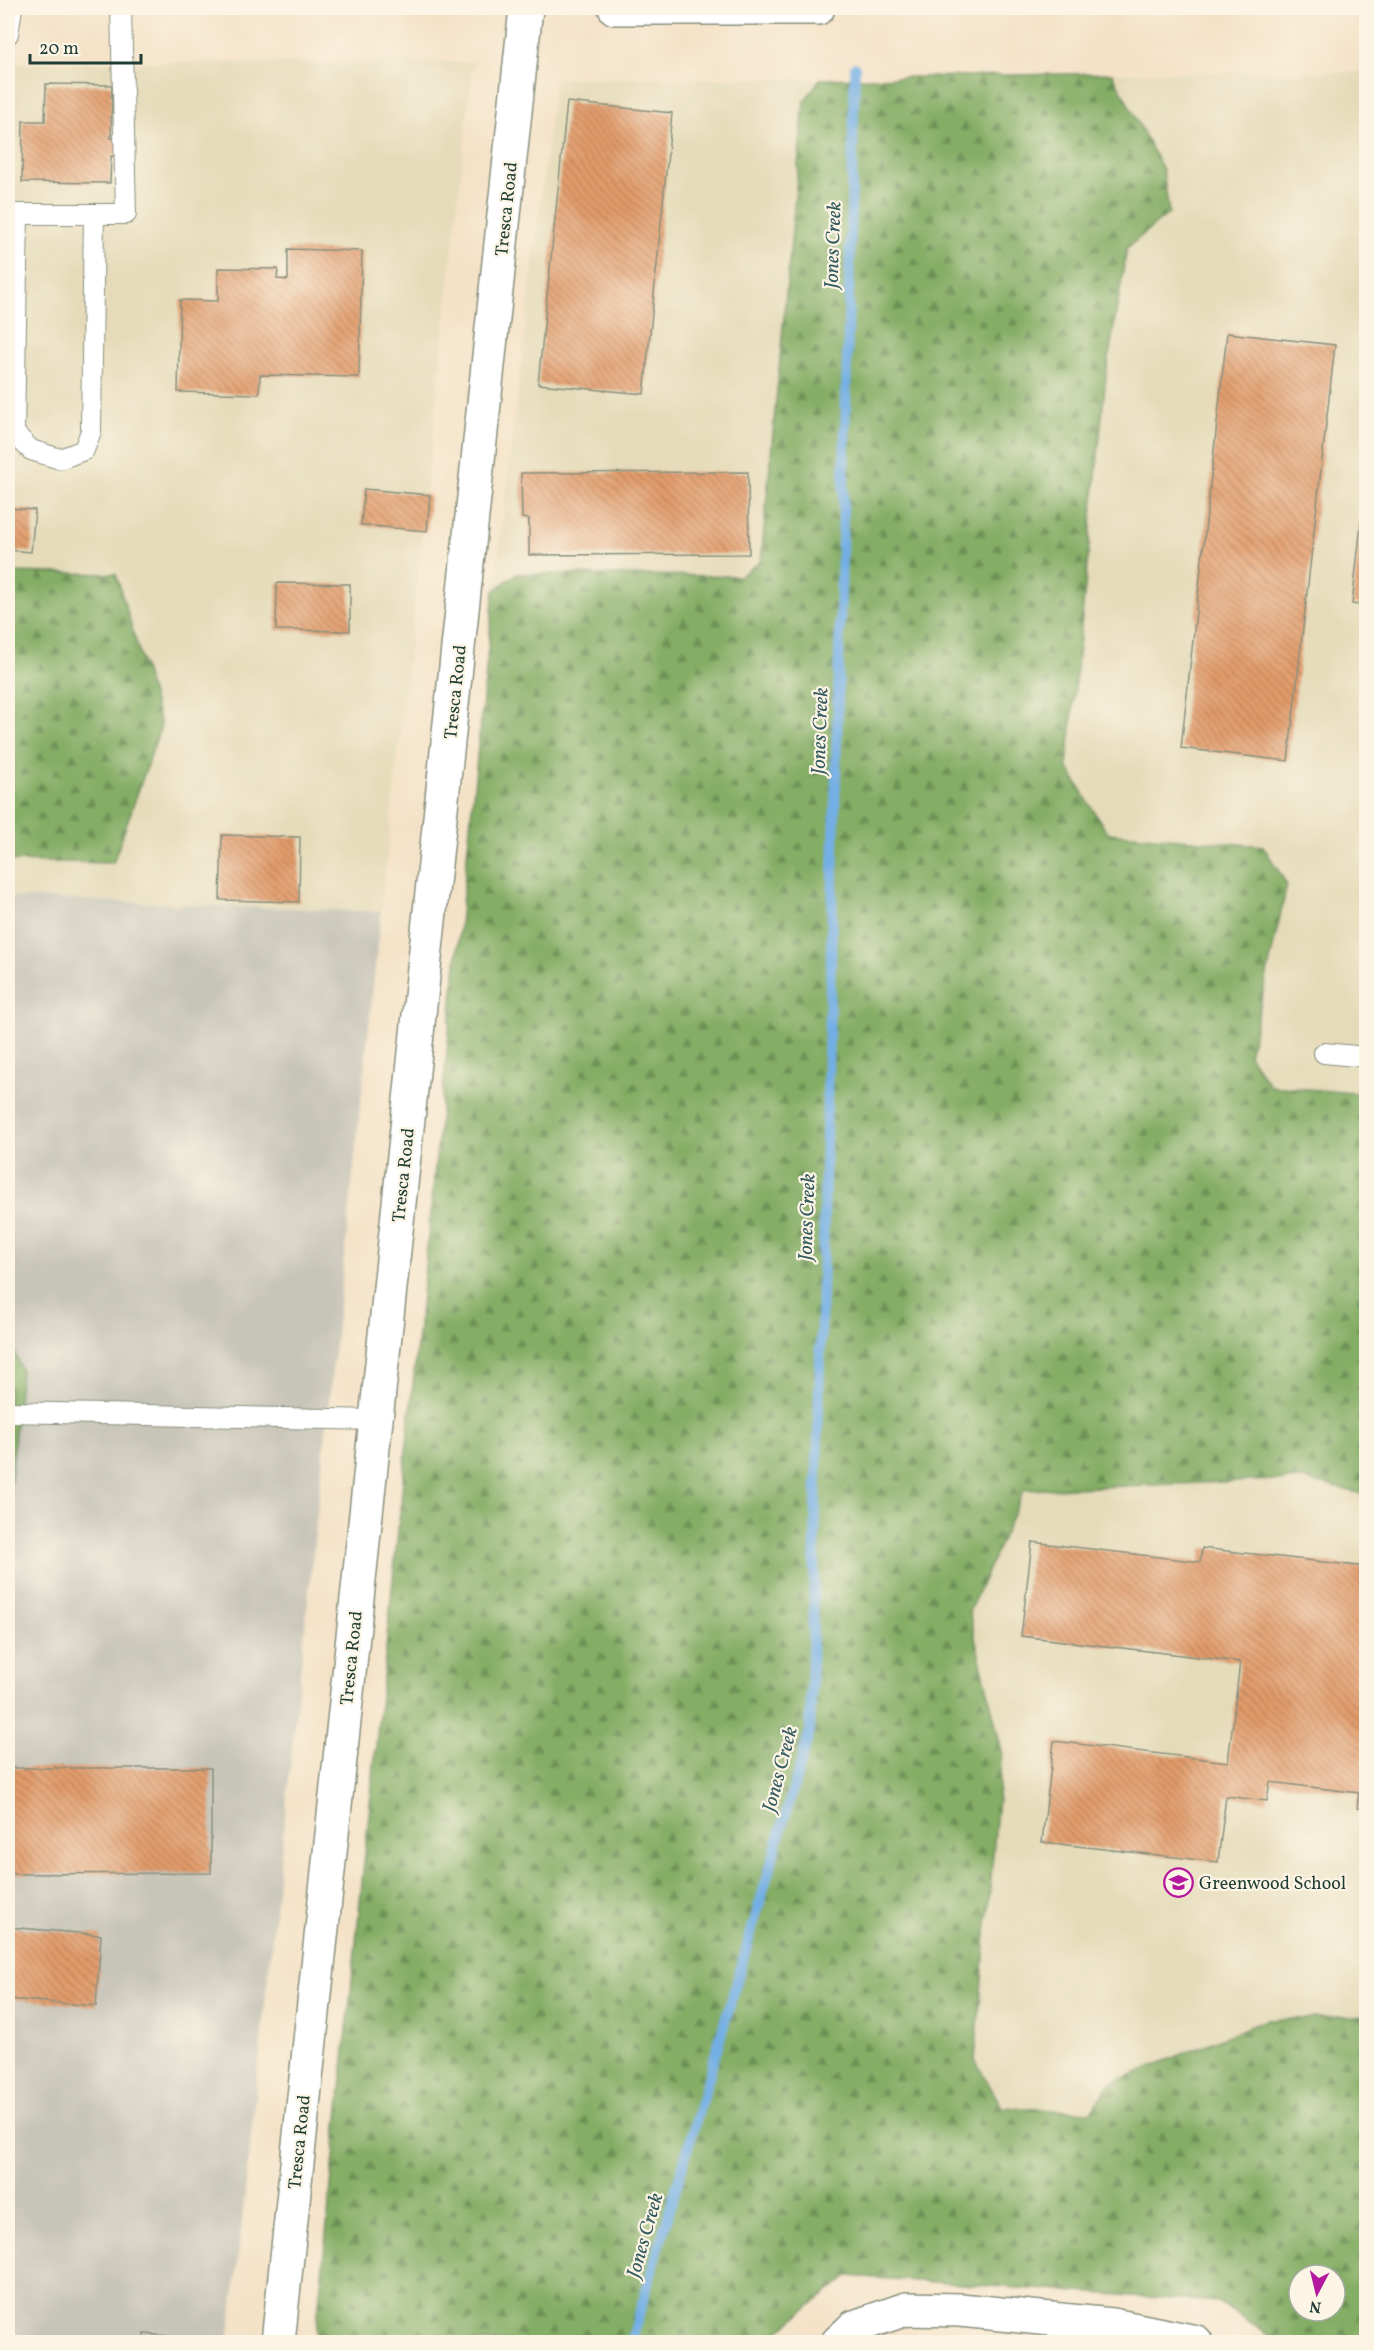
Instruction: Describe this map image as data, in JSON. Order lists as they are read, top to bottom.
{
  "streets": {
    "main road": ["Tresca Road"]
  },
  "water": ["Jones Creek"],
  "places": {
    "school or university": ["Greenwood School"]
  },
  "scale_bar": "20 m",
  "north": "bottom"
}
